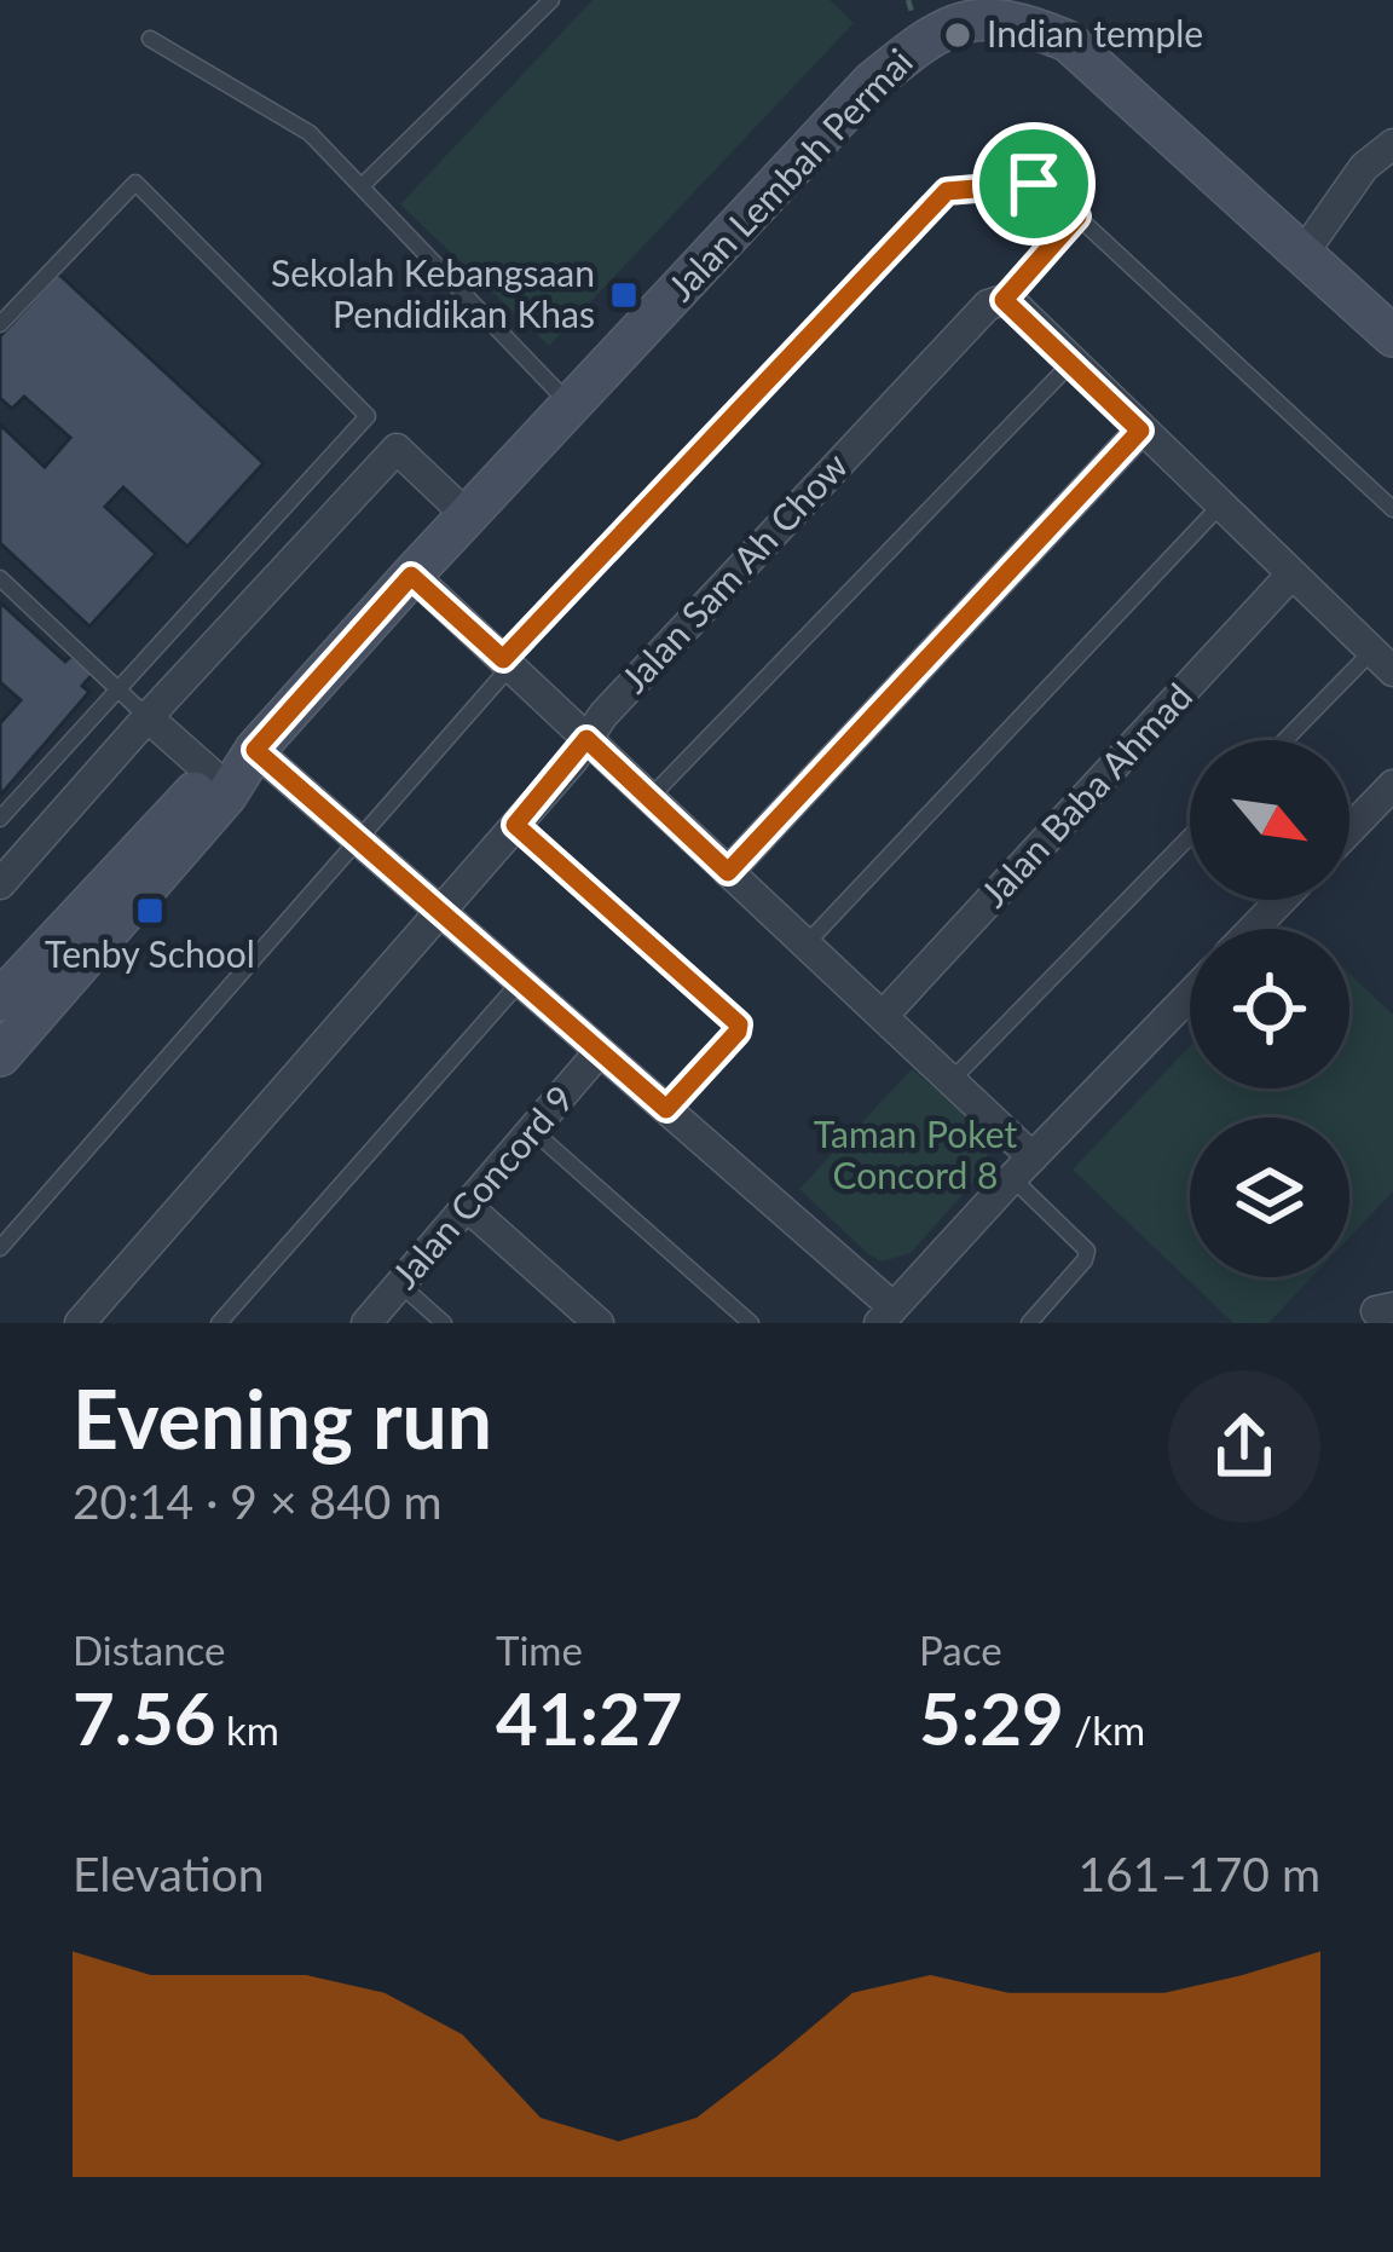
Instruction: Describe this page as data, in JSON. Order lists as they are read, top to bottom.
{
  "streets": {
    "main road": ["Jalan Lembah Permai"],
    "street": ["Jalan Sam Ah Chow", "Jalan Baba Ahmad", "Jalan Concord 9"]
  },
  "parks": ["Taman Poket Concord 8"],
  "places": {
    "other": ["Indian temple"],
    "transit": ["Sekolah Kebangsaan Pendidikan Khas", "Tenby School"]
  },
  "north": "bottom right",
  "page": {
    "heading": ["Evening run", "20:14 · 9 × 840 m"],
    "stats": [
      ["Distance", "7.56 km"],
      ["Time", "41:27"],
      ["Pace", "5:29 /km"]
    ],
    "chart": ["Elevation", "161–170 m"]
  }
}
